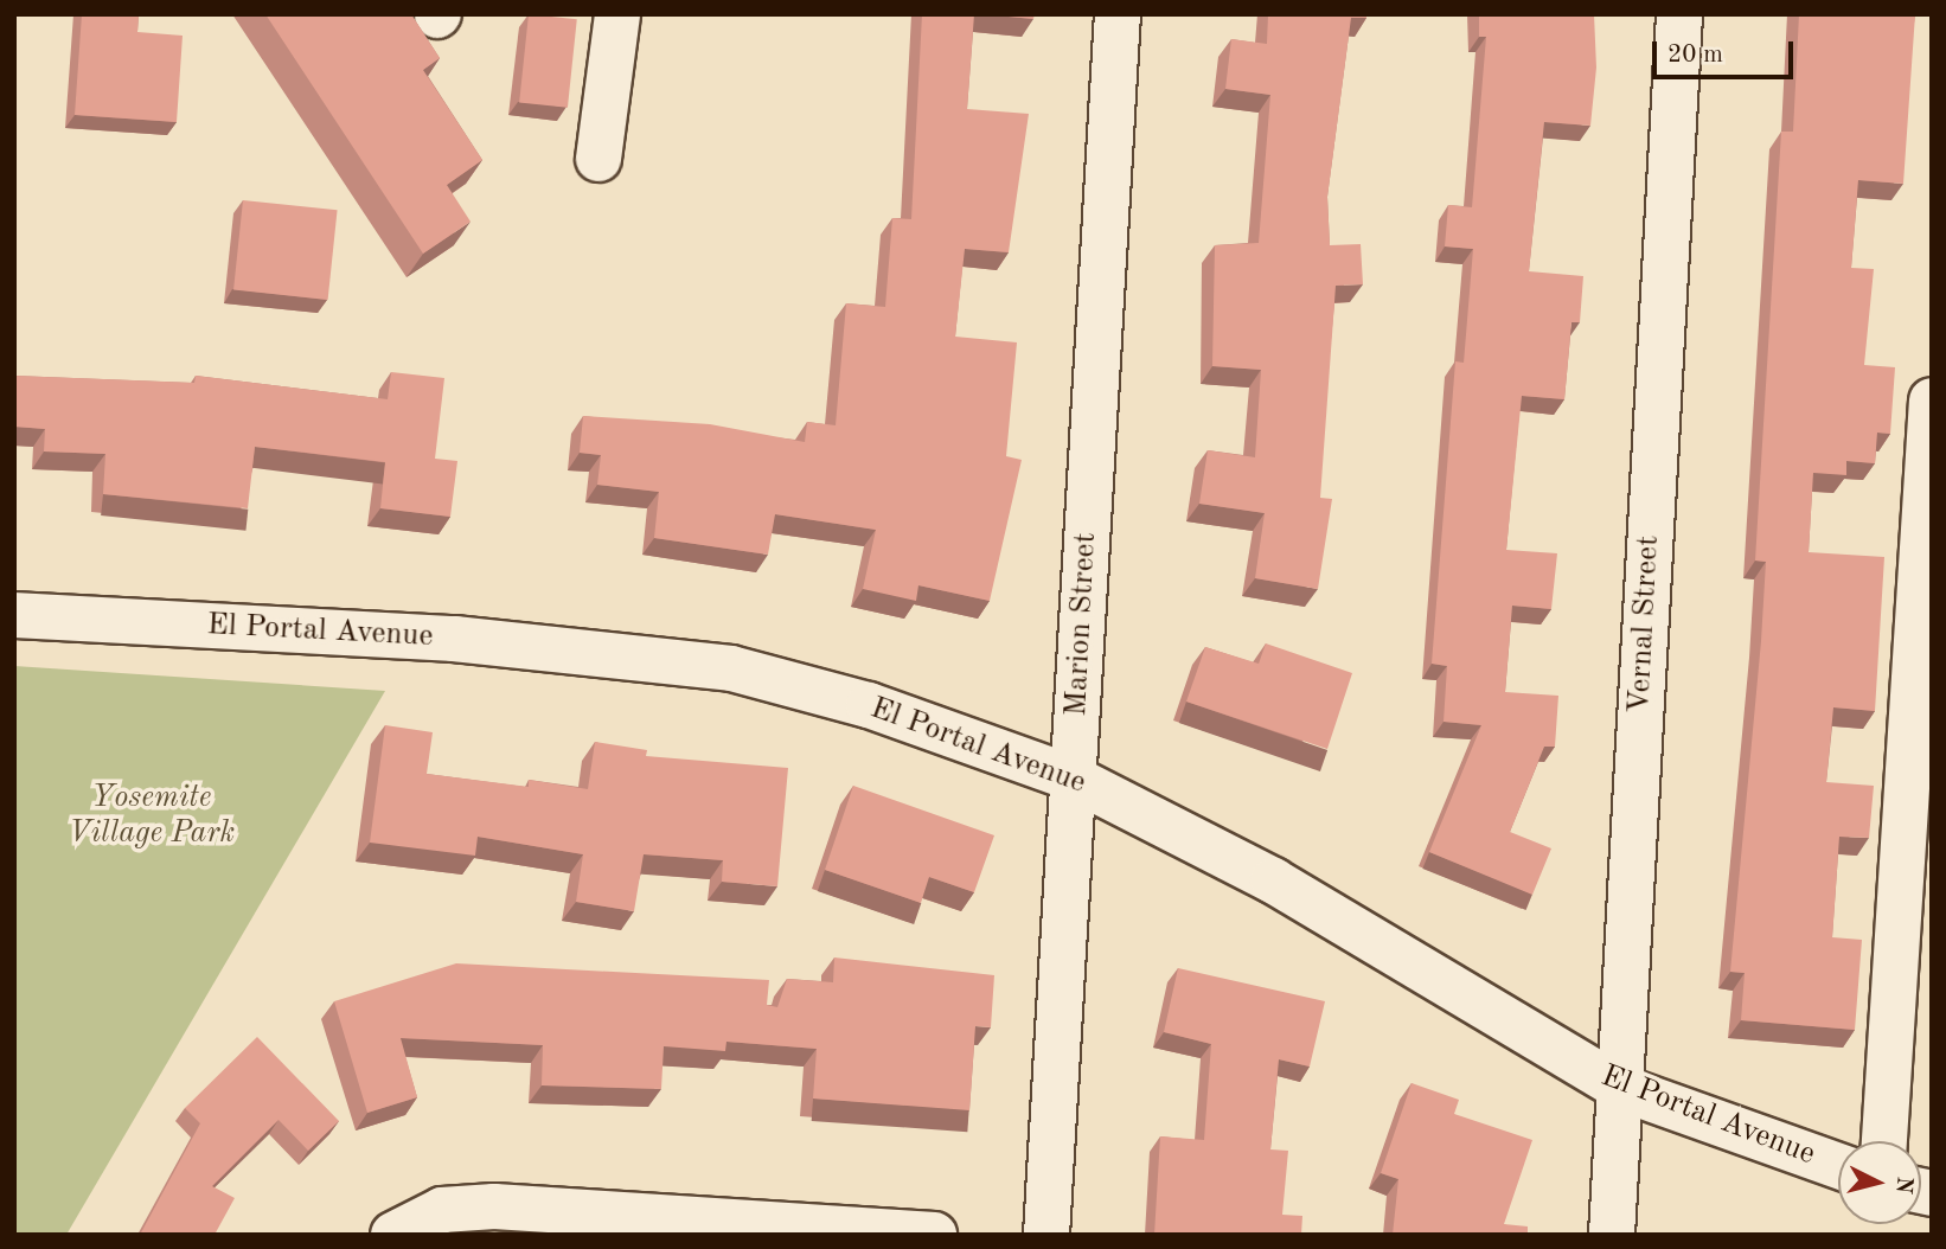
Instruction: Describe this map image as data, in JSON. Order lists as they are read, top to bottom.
{
  "streets": {
    "street": ["Marion Street", "Vernal Street", "El Portal Avenue"]
  },
  "crossings": [
    ["Marion Street", "El Portal Avenue"],
    ["Vernal Street", "El Portal Avenue"]
  ],
  "parks": ["Yosemite Village Park"],
  "scale_bar": "20 m",
  "north": "right"
}
